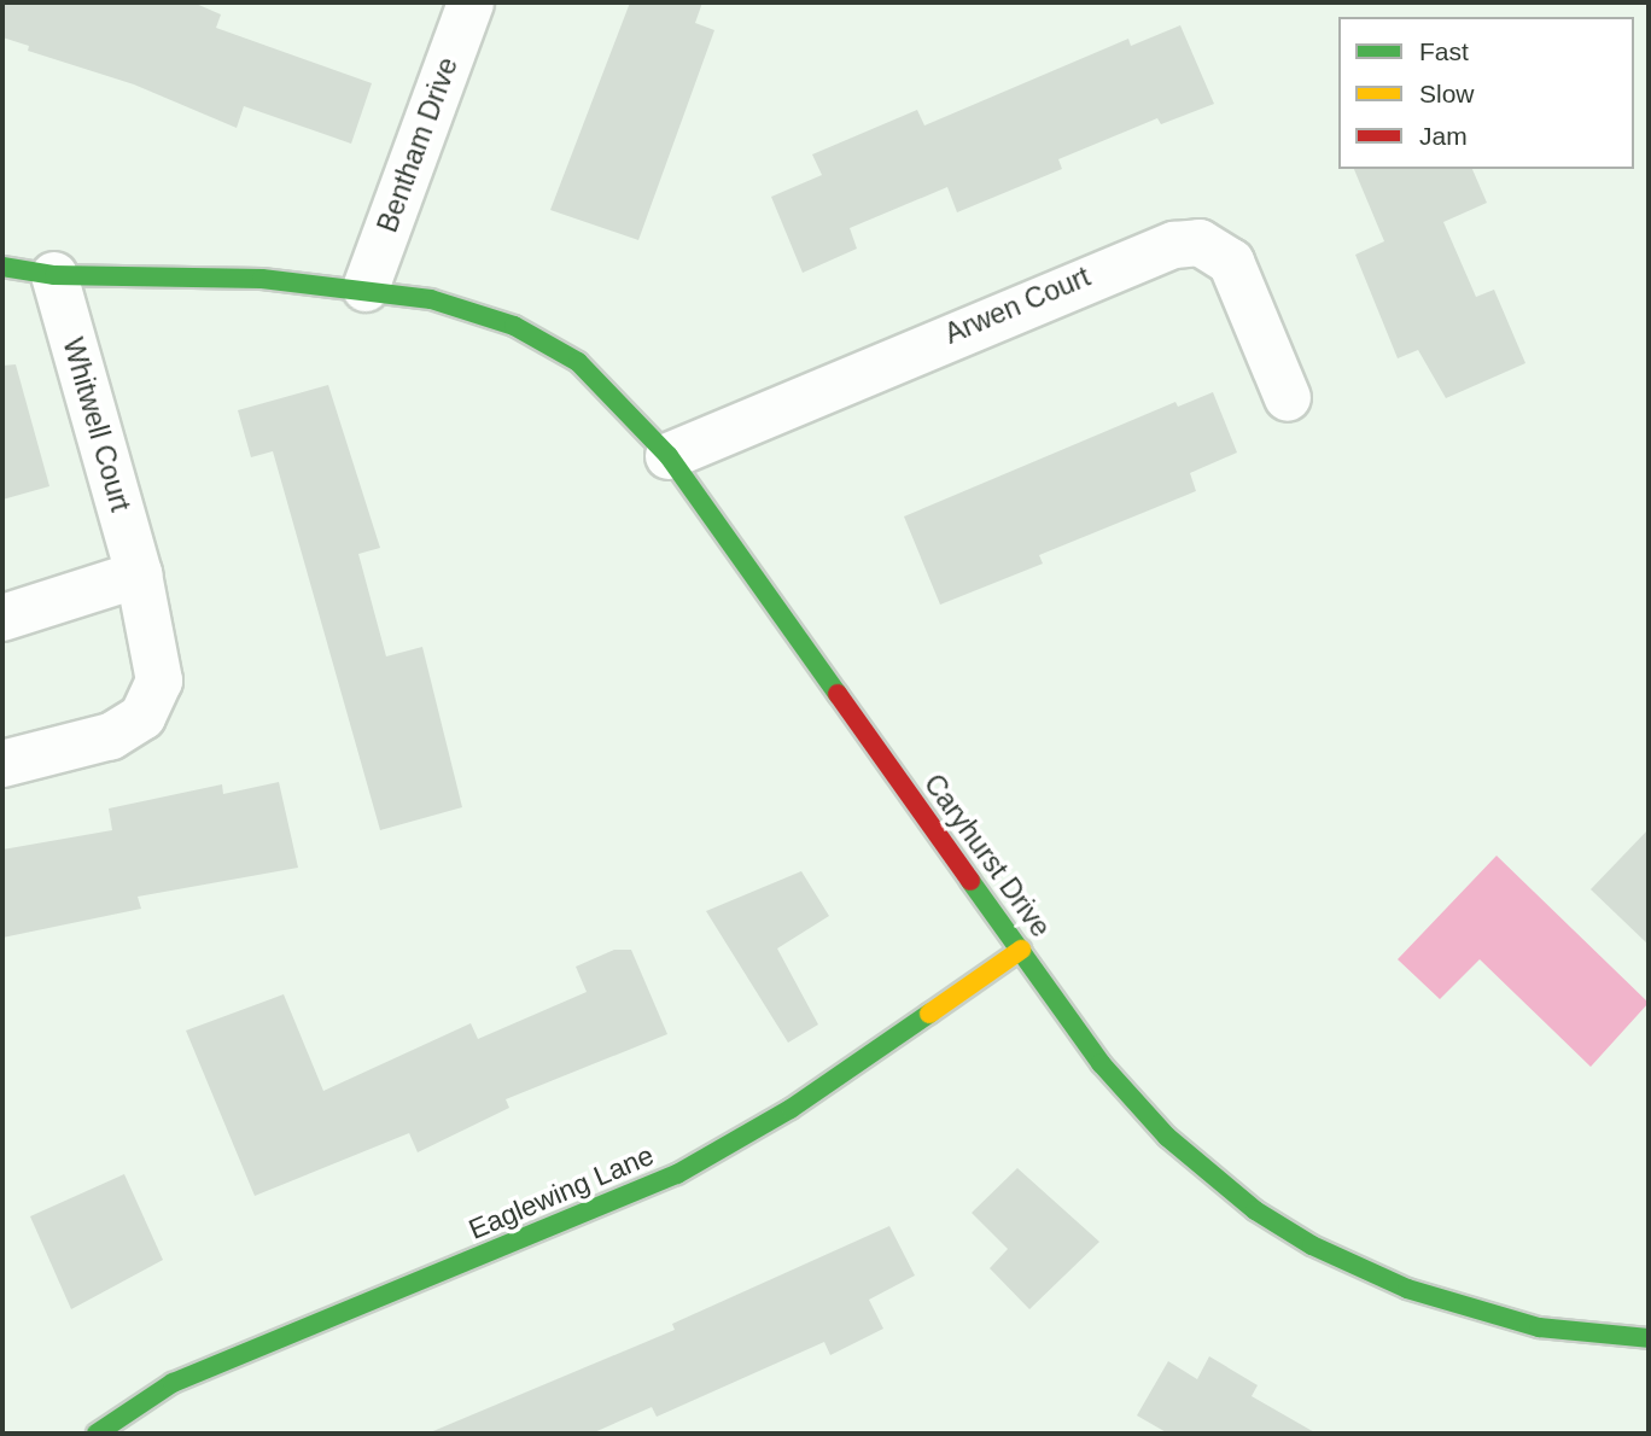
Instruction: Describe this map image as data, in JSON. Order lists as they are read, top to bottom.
{
  "streets": {
    "street": [
      "Bentham Drive",
      "Arwen Court",
      "Whitwell Court",
      "Caryhurst Drive",
      "Eaglewing Lane"
    ]
  },
  "crossings": [
    ["Bentham Drive", "Caryhurst Drive"],
    ["Arwen Court", "Caryhurst Drive"],
    ["Whitwell Court", "Caryhurst Drive"],
    ["Caryhurst Drive", "Eaglewing Lane"]
  ],
  "legend": ["Fast", "Slow", "Jam"]
}
